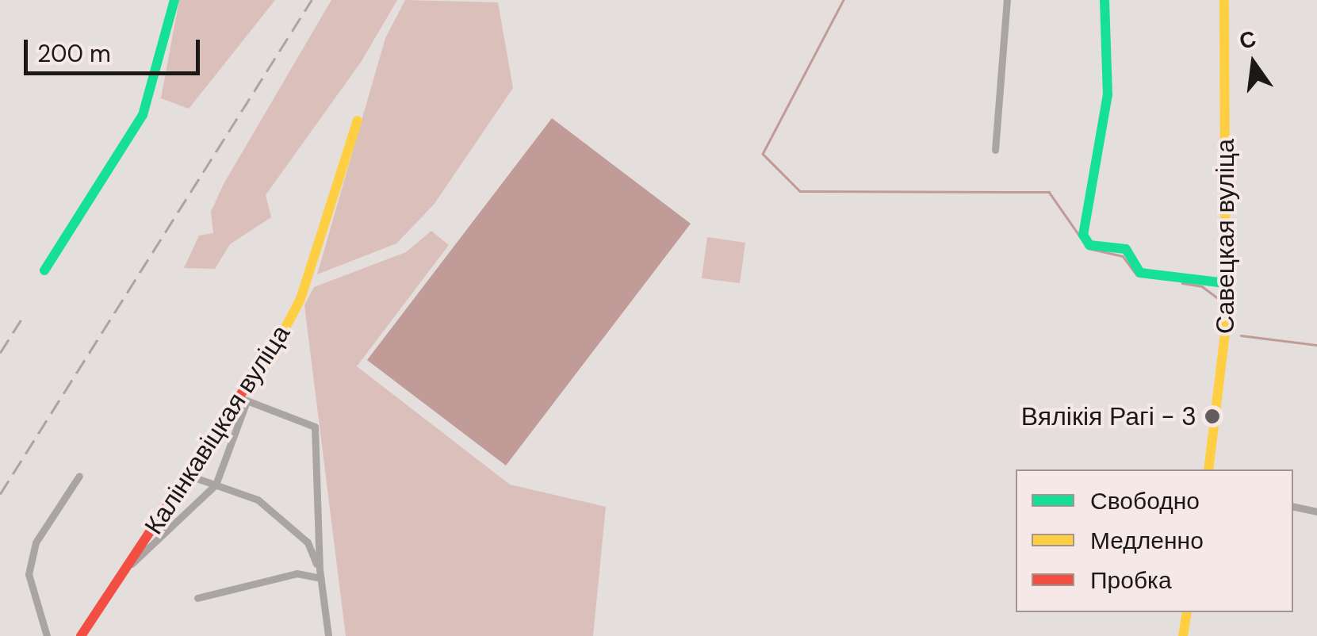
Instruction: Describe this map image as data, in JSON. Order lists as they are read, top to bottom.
{
  "streets": {
    "street": ["Савецкая вуліца", "Калінкавіцкая вуліца"]
  },
  "places": ["Вялікія Рагі - 3"],
  "legend": ["Свободно", "Медленно", "Пробка"],
  "scale_bar": "200 m",
  "north": "top"
}
